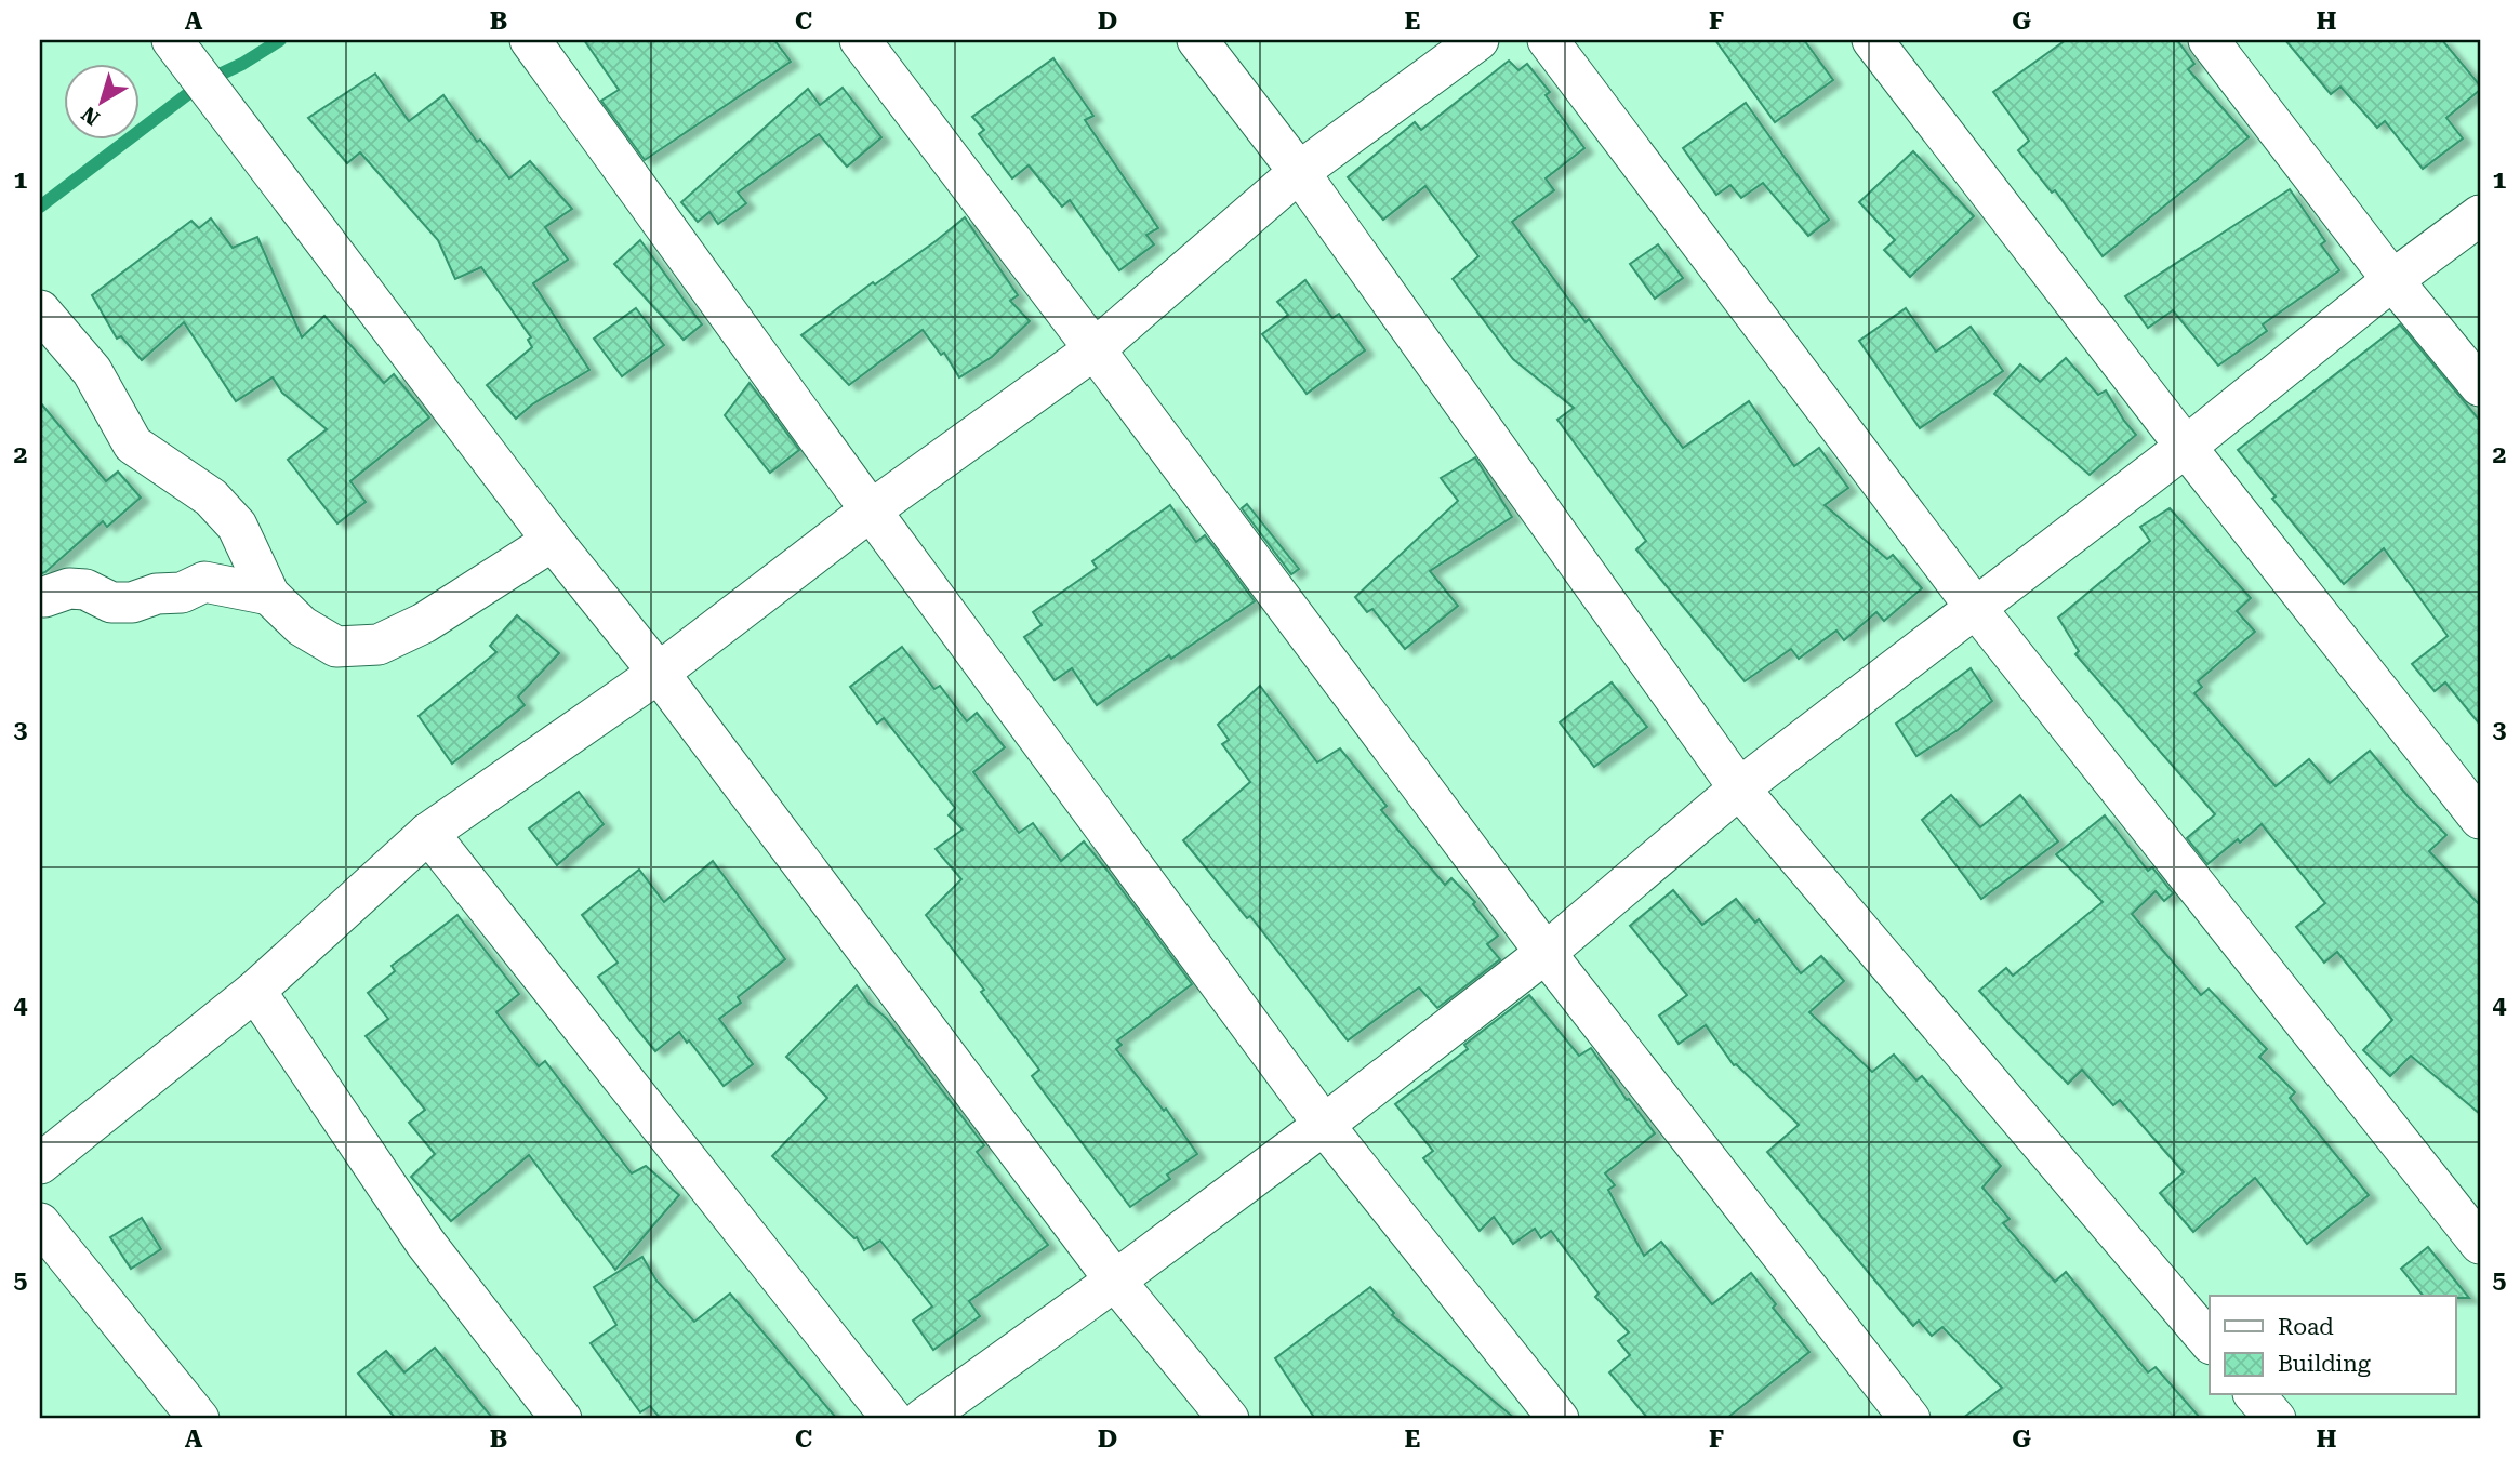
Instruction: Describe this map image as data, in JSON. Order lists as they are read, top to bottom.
{
  "legend": ["Road", "Building"],
  "north": "bottom left",
  "grid": {
    "columns": [
      "A",
      "B",
      "C",
      "D",
      "E",
      "F",
      "G",
      "H"
    ],
    "rows": [
      "1",
      "2",
      "3",
      "4",
      "5"
    ]
  }
}
